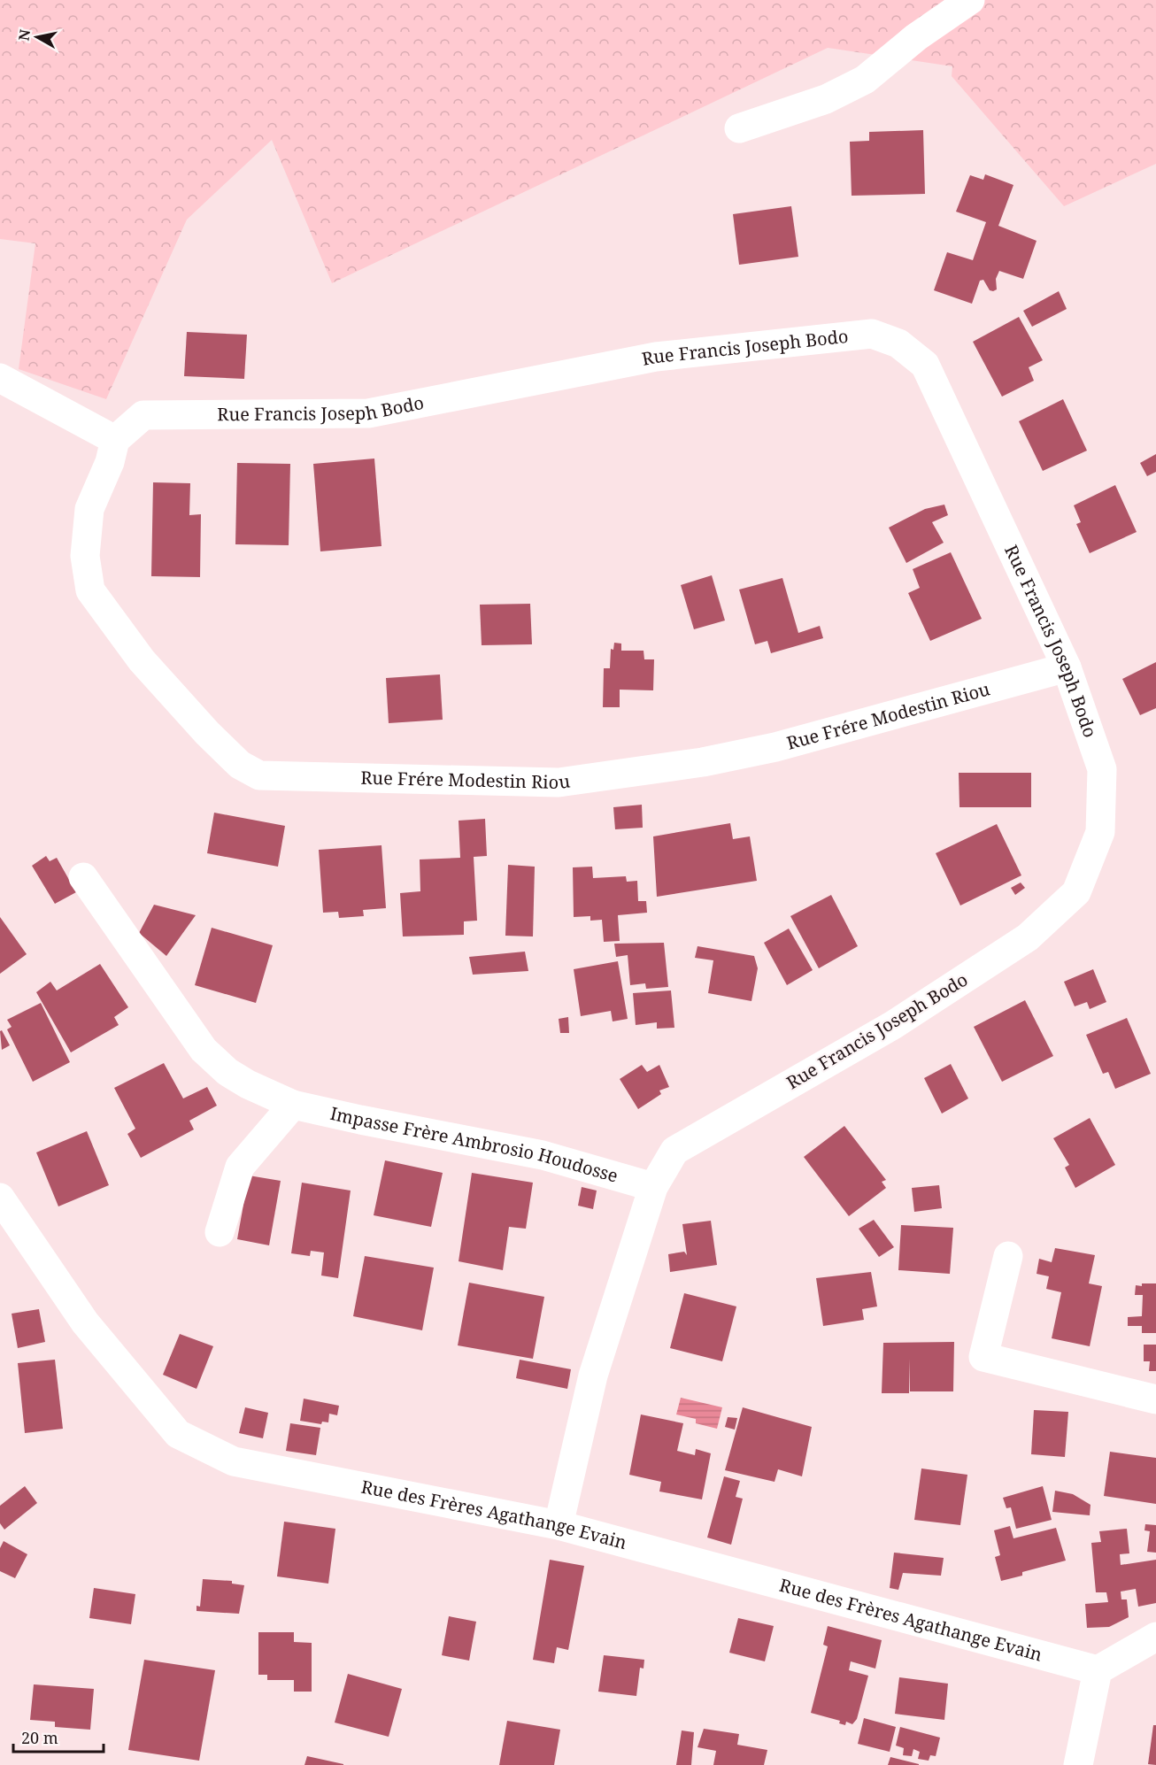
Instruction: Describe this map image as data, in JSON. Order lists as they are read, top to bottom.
{
  "streets": {
    "street": [
      "Rue Francis Joseph Bodo",
      "Rue Frére Modestin Riou",
      "Impasse Frère Ambrosio Houdosse",
      "Rue des Frères Agathange Evain"
    ]
  },
  "crossings": [
    ["Rue Francis Joseph Bodo", "Rue Frére Modestin Riou"],
    ["Rue Francis Joseph Bodo", "Impasse Frère Ambrosio Houdosse"],
    ["Rue Francis Joseph Bodo", "Rue des Frères Agathange Evain"]
  ],
  "scale_bar": "20 m",
  "north": "left"
}
